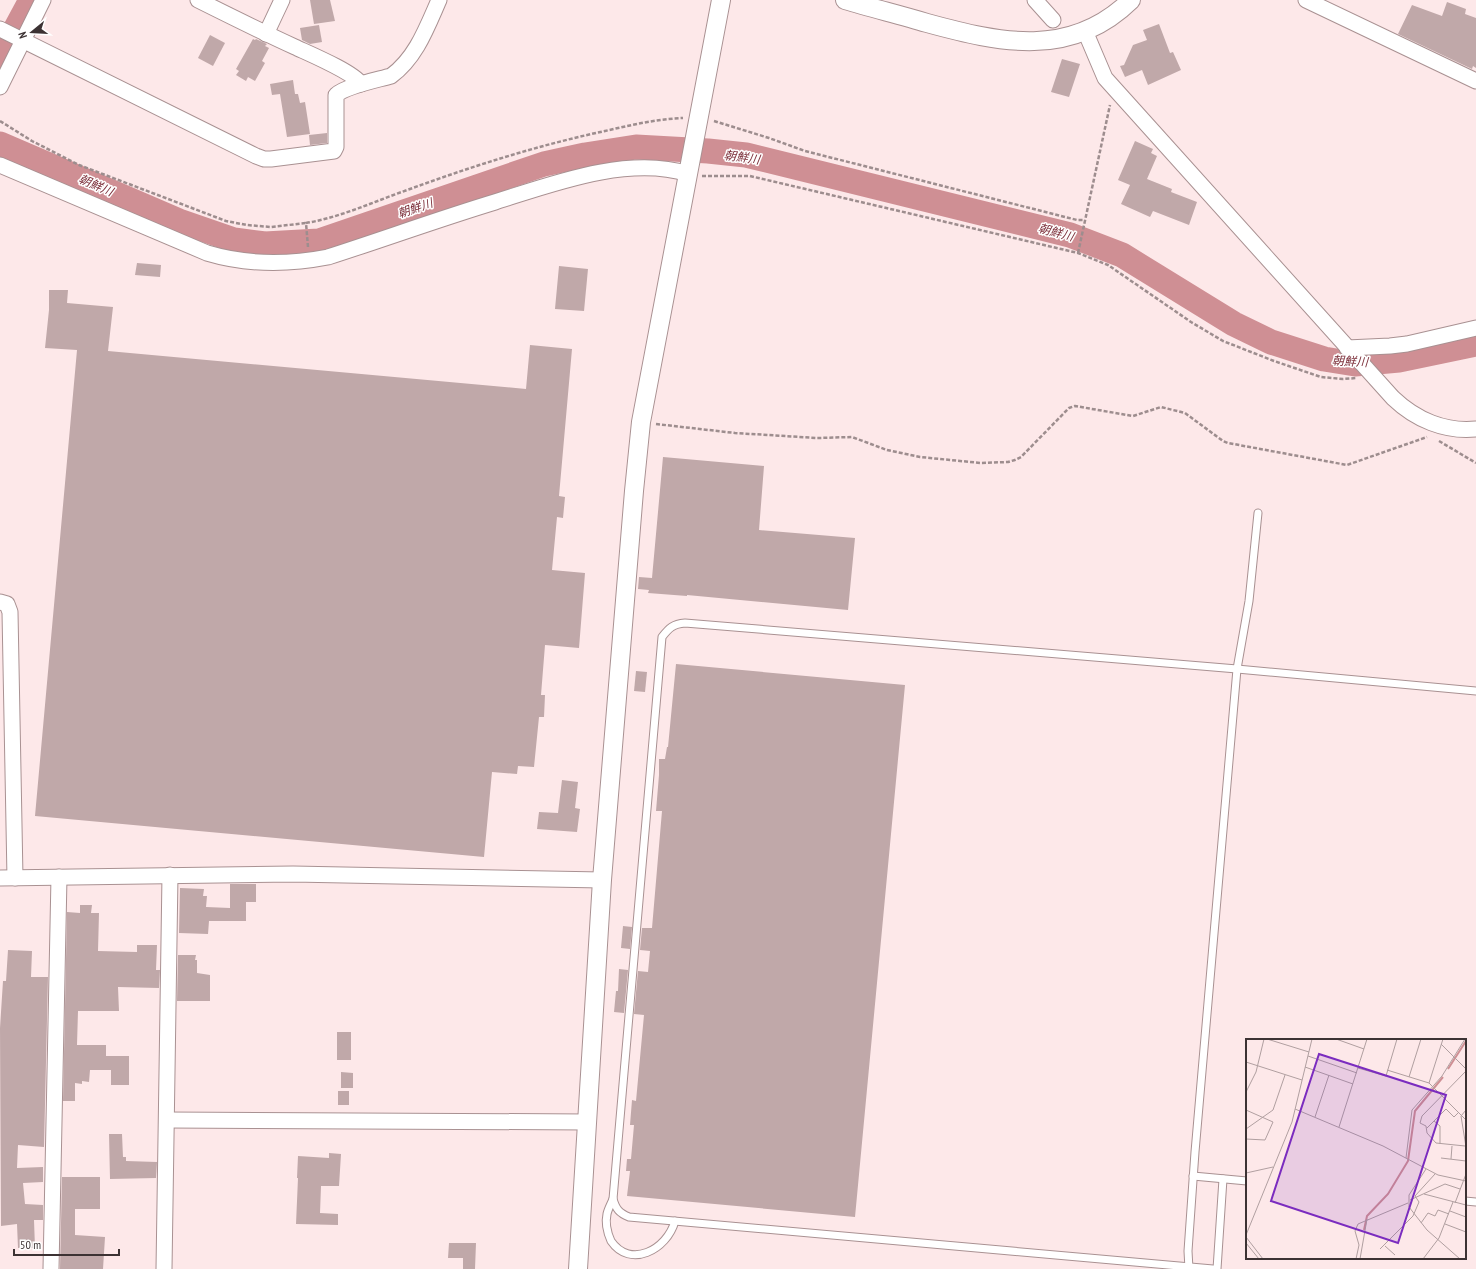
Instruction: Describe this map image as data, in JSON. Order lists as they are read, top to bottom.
{
  "water": ["朝鮮川"],
  "scale_bar": "50 m",
  "north": "left"
}
